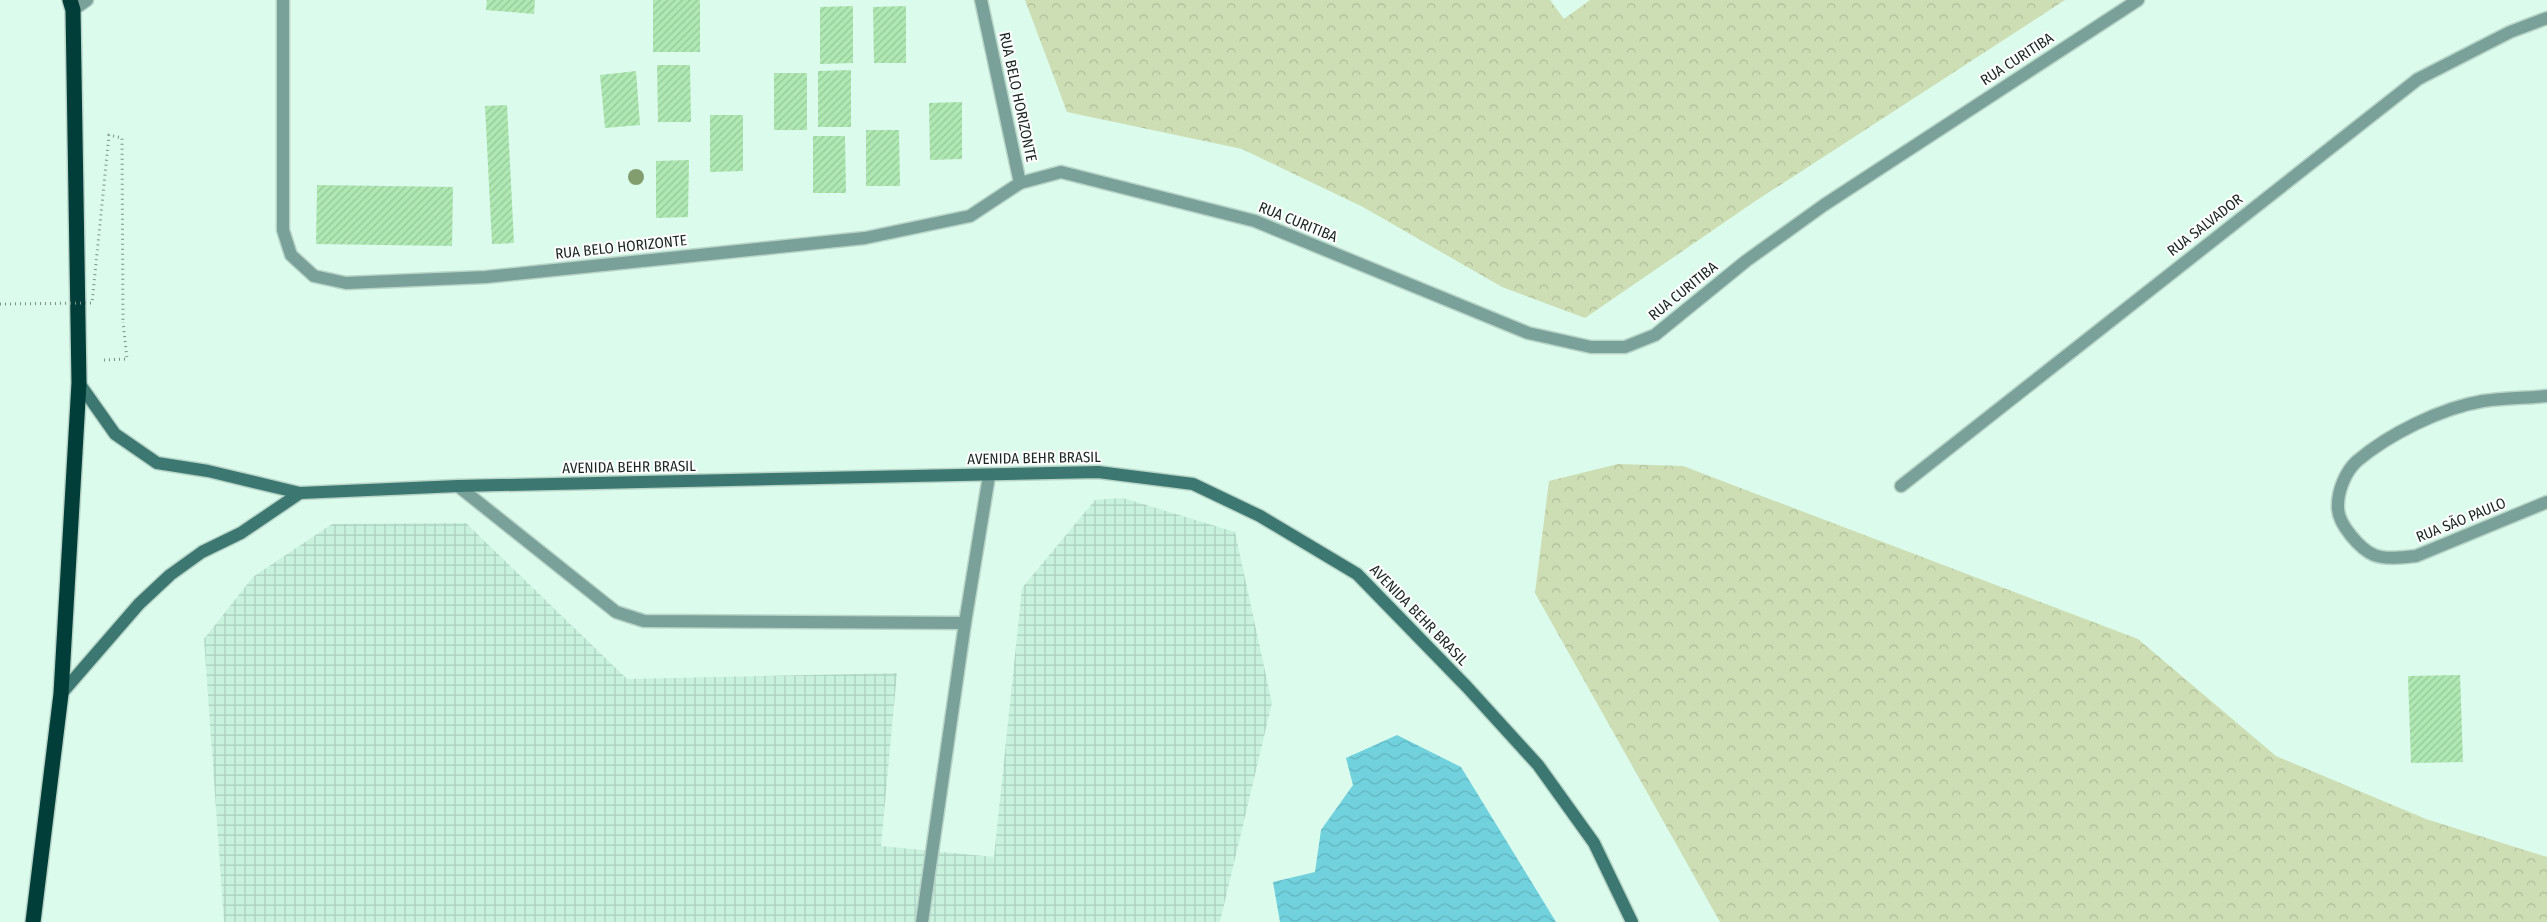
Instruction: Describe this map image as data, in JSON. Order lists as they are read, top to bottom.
{
  "streets": {
    "street": [
      "RUA CURITIBA",
      "RUA BELO HORIZONTE",
      "RUA SALVADOR",
      "AVENIDA BEHR BRASIL",
      "RUA SÃO PAULO"
    ]
  },
  "crossings": [
    ["RUA CURITIBA", "RUA BELO HORIZONTE"]
  ]
}
